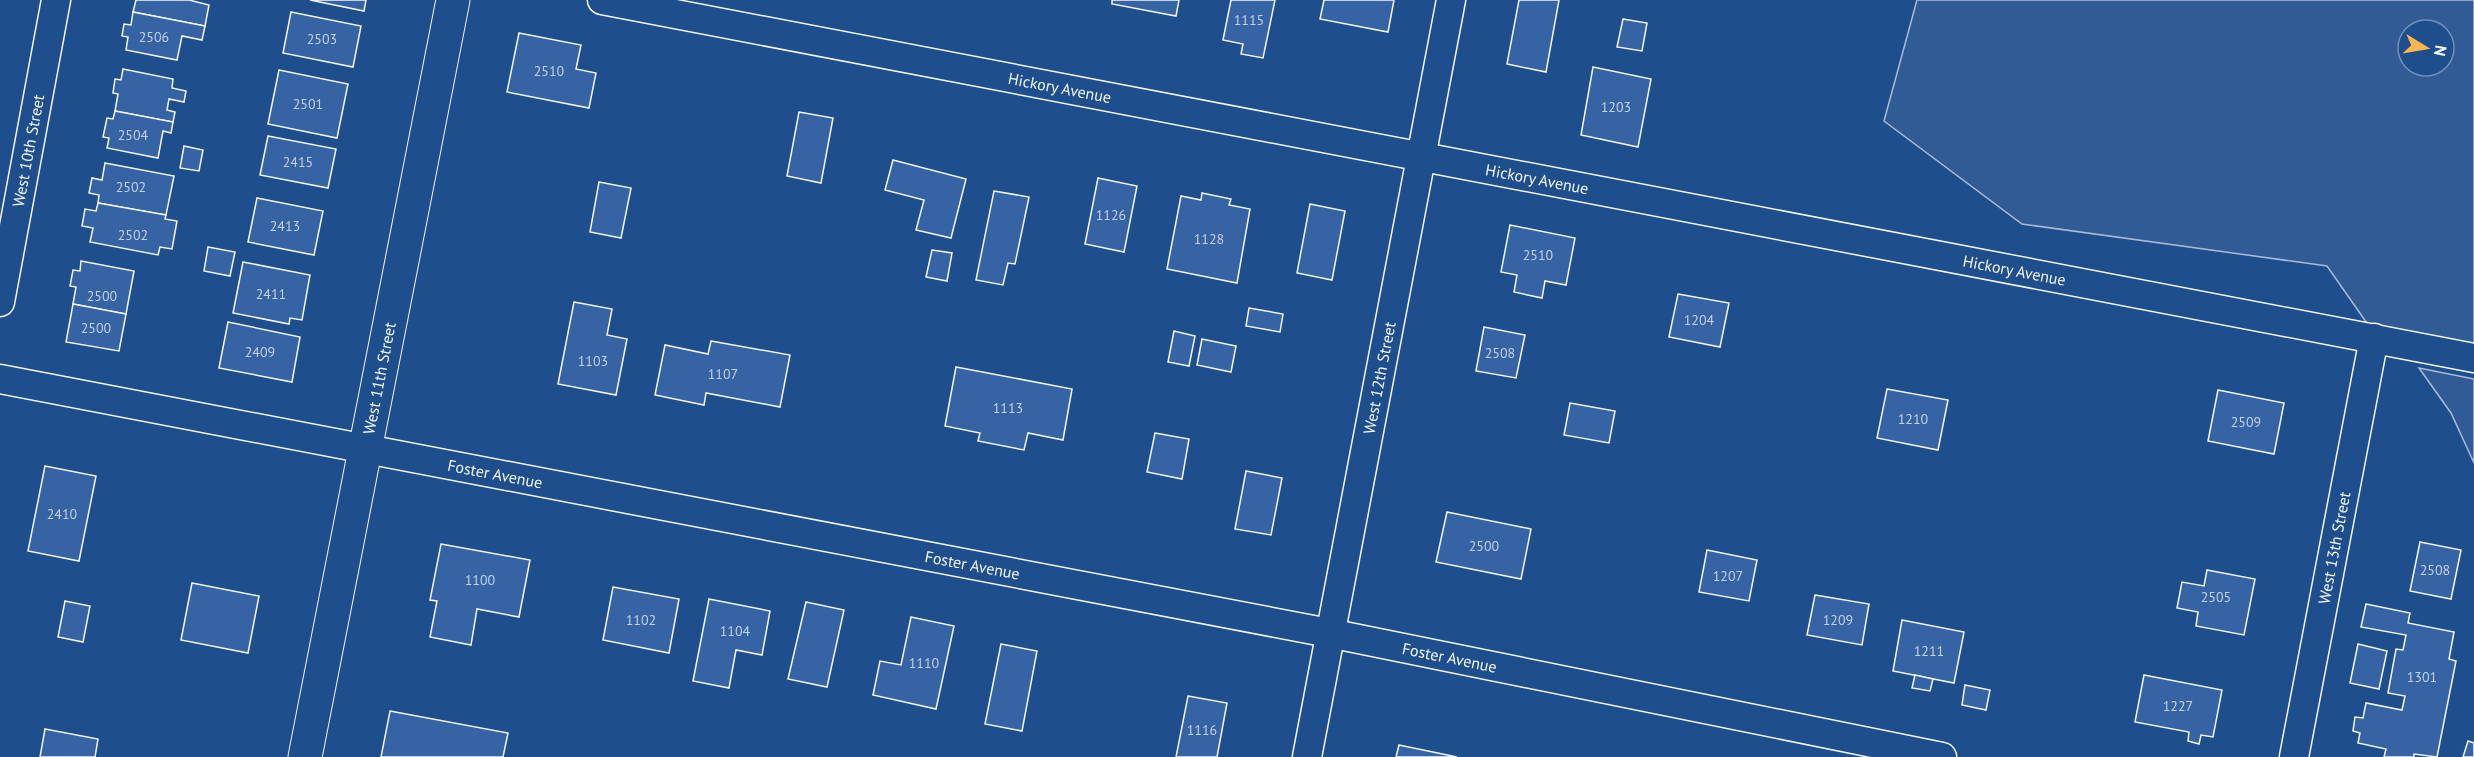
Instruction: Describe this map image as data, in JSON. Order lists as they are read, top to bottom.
{
  "streets": {
    "main road": ["West 11th Street"],
    "street": [
      "Hickory Avenue",
      "West 10th Street",
      "West 12th Street",
      "Foster Avenue",
      "West 13th Street"
    ]
  },
  "crossings": [
    ["Hickory Avenue", "West 12th Street"],
    ["Hickory Avenue", "West 13th Street"],
    ["West 11th Street", "Foster Avenue"],
    ["West 12th Street", "Foster Avenue"]
  ],
  "house_numbers": [
    "1115",
    "2506",
    "2503",
    "2510",
    "2501",
    "1203",
    "2504",
    "2415",
    "2502",
    "1126",
    "2413",
    "2502",
    "1128",
    "2510",
    "2411",
    "2500",
    "1204",
    "2500",
    "2409",
    "2508",
    "1103",
    "1107",
    "1113",
    "1210",
    "2509",
    "2410",
    "2500",
    "2508",
    "1207",
    "1100",
    "2505",
    "1102",
    "1209",
    "1104",
    "1211",
    "1110",
    "1301",
    "1227",
    "1116"
  ],
  "north": "right"
}
